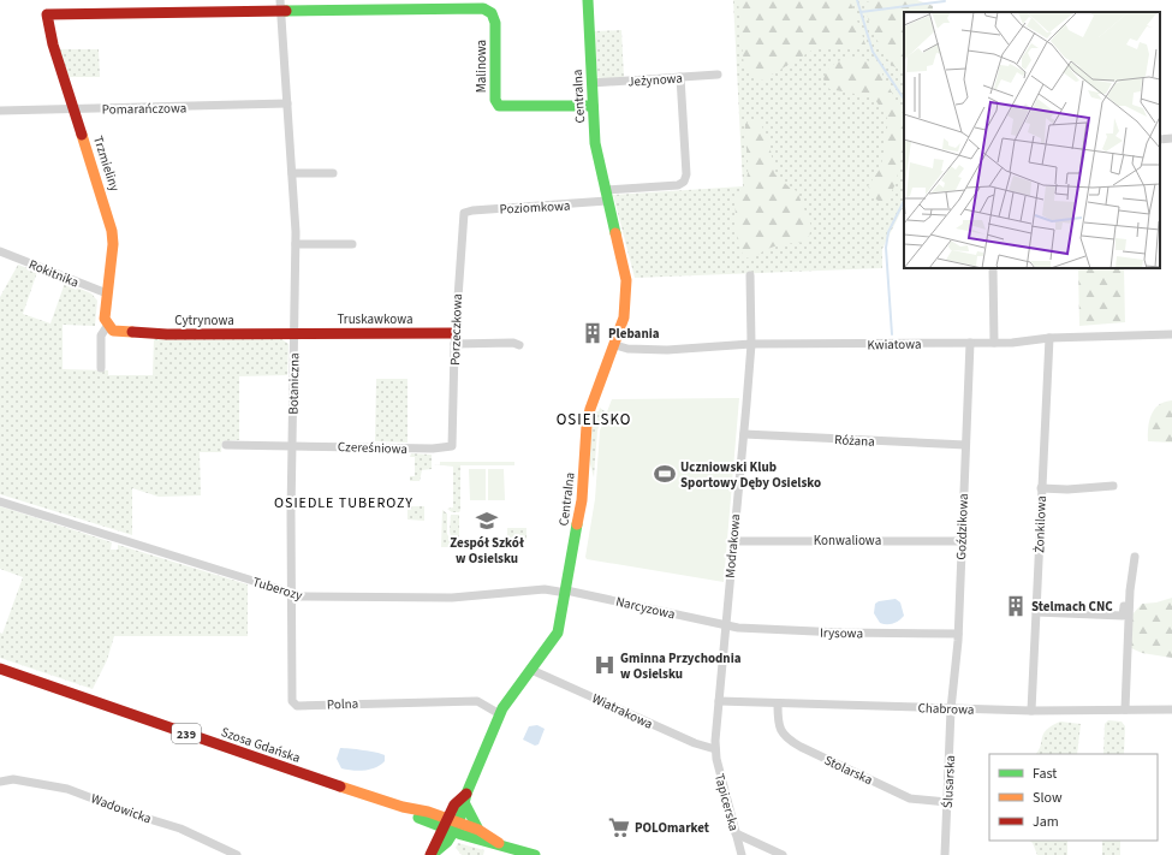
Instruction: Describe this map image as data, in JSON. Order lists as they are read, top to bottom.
{
  "streets": {
    "street": [
      "Malinowa",
      "Jeżynowa",
      "Centralna",
      "Pomarańczowa",
      "Trzmieliny",
      "Poziomkowa",
      "Rokitnika",
      "Truskawkowa",
      "Cytrynowa",
      "Porzeczkowa",
      "Kwiatowa",
      "Botaniczna",
      "Różana",
      "Czereśniowa",
      "Żonkilowa",
      "Goździkowa",
      "Konwaliowa",
      "Modrakowa",
      "Tuberozy",
      "Narcyzowa",
      "Irysowa",
      "Polna",
      "Chabrowa",
      "Wiatrakowa",
      "239",
      "Szosa Gdańska",
      "Stolarska",
      "Ślusarska",
      "Tapicerska",
      "Wadowicka"
    ]
  },
  "crossings": [
    ["Malinowa", "Centralna"],
    ["Malinowa", "Trzmieliny"],
    ["Malinowa", "Botaniczna"],
    ["Jeżynowa", "Centralna"],
    ["Centralna", "Poziomkowa"],
    ["Centralna", "Kwiatowa"],
    ["Centralna", "Tuberozy"],
    ["Centralna", "Narcyzowa"],
    ["Centralna", "Polna"],
    ["Centralna", "Wiatrakowa"],
    ["Centralna", "Szosa Gdańska"],
    ["Pomarańczowa", "Trzmieliny"],
    ["Pomarańczowa", "Botaniczna"],
    ["Trzmieliny", "Rokitnika"],
    ["Trzmieliny", "Cytrynowa"],
    ["Poziomkowa", "Porzeczkowa"],
    ["Truskawkowa", "Cytrynowa"],
    ["Truskawkowa", "Porzeczkowa"],
    ["Truskawkowa", "Botaniczna"],
    ["Cytrynowa", "Botaniczna"],
    ["Porzeczkowa", "Czereśniowa"],
    ["Kwiatowa", "Żonkilowa"],
    ["Kwiatowa", "Goździkowa"],
    ["Kwiatowa", "Modrakowa"],
    ["Botaniczna", "Czereśniowa"],
    ["Botaniczna", "Tuberozy"],
    ["Botaniczna", "Polna"],
    ["Różana", "Goździkowa"],
    ["Różana", "Modrakowa"],
    ["Żonkilowa", "Chabrowa"],
    ["Goździkowa", "Konwaliowa"],
    ["Goździkowa", "Irysowa"],
    ["Goździkowa", "Chabrowa"],
    ["Goździkowa", "Ślusarska"],
    ["Konwaliowa", "Modrakowa"],
    ["Modrakowa", "Narcyzowa"],
    ["Modrakowa", "Irysowa"],
    ["Modrakowa", "Chabrowa"],
    ["Modrakowa", "Wiatrakowa"],
    ["Modrakowa", "Tapicerska"],
    ["Tuberozy", "Narcyzowa"],
    ["Tuberozy", "Polna"],
    ["Narcyzowa", "Irysowa"],
    ["Chabrowa", "Stolarska"],
    ["Chabrowa", "Ślusarska"],
    ["Wiatrakowa", "Tapicerska"],
    ["Stolarska", "Ślusarska"]
  ],
  "districts": ["OSIELSKO", "OSIEDLE TUBEROZY"],
  "places": {
    "building": ["Plebania", "Stelmach CNC"],
    "sports": ["Uczniowski Klub Sportowy Dęby Osielsko"],
    "school or university": ["Zespół Szkół w Osielsku"],
    "hospital": ["Gminna Przychodnia w Osielsku"],
    "supermarket": ["POLOmarket"]
  },
  "legend": ["Fast", "Slow", "Jam"]
}
